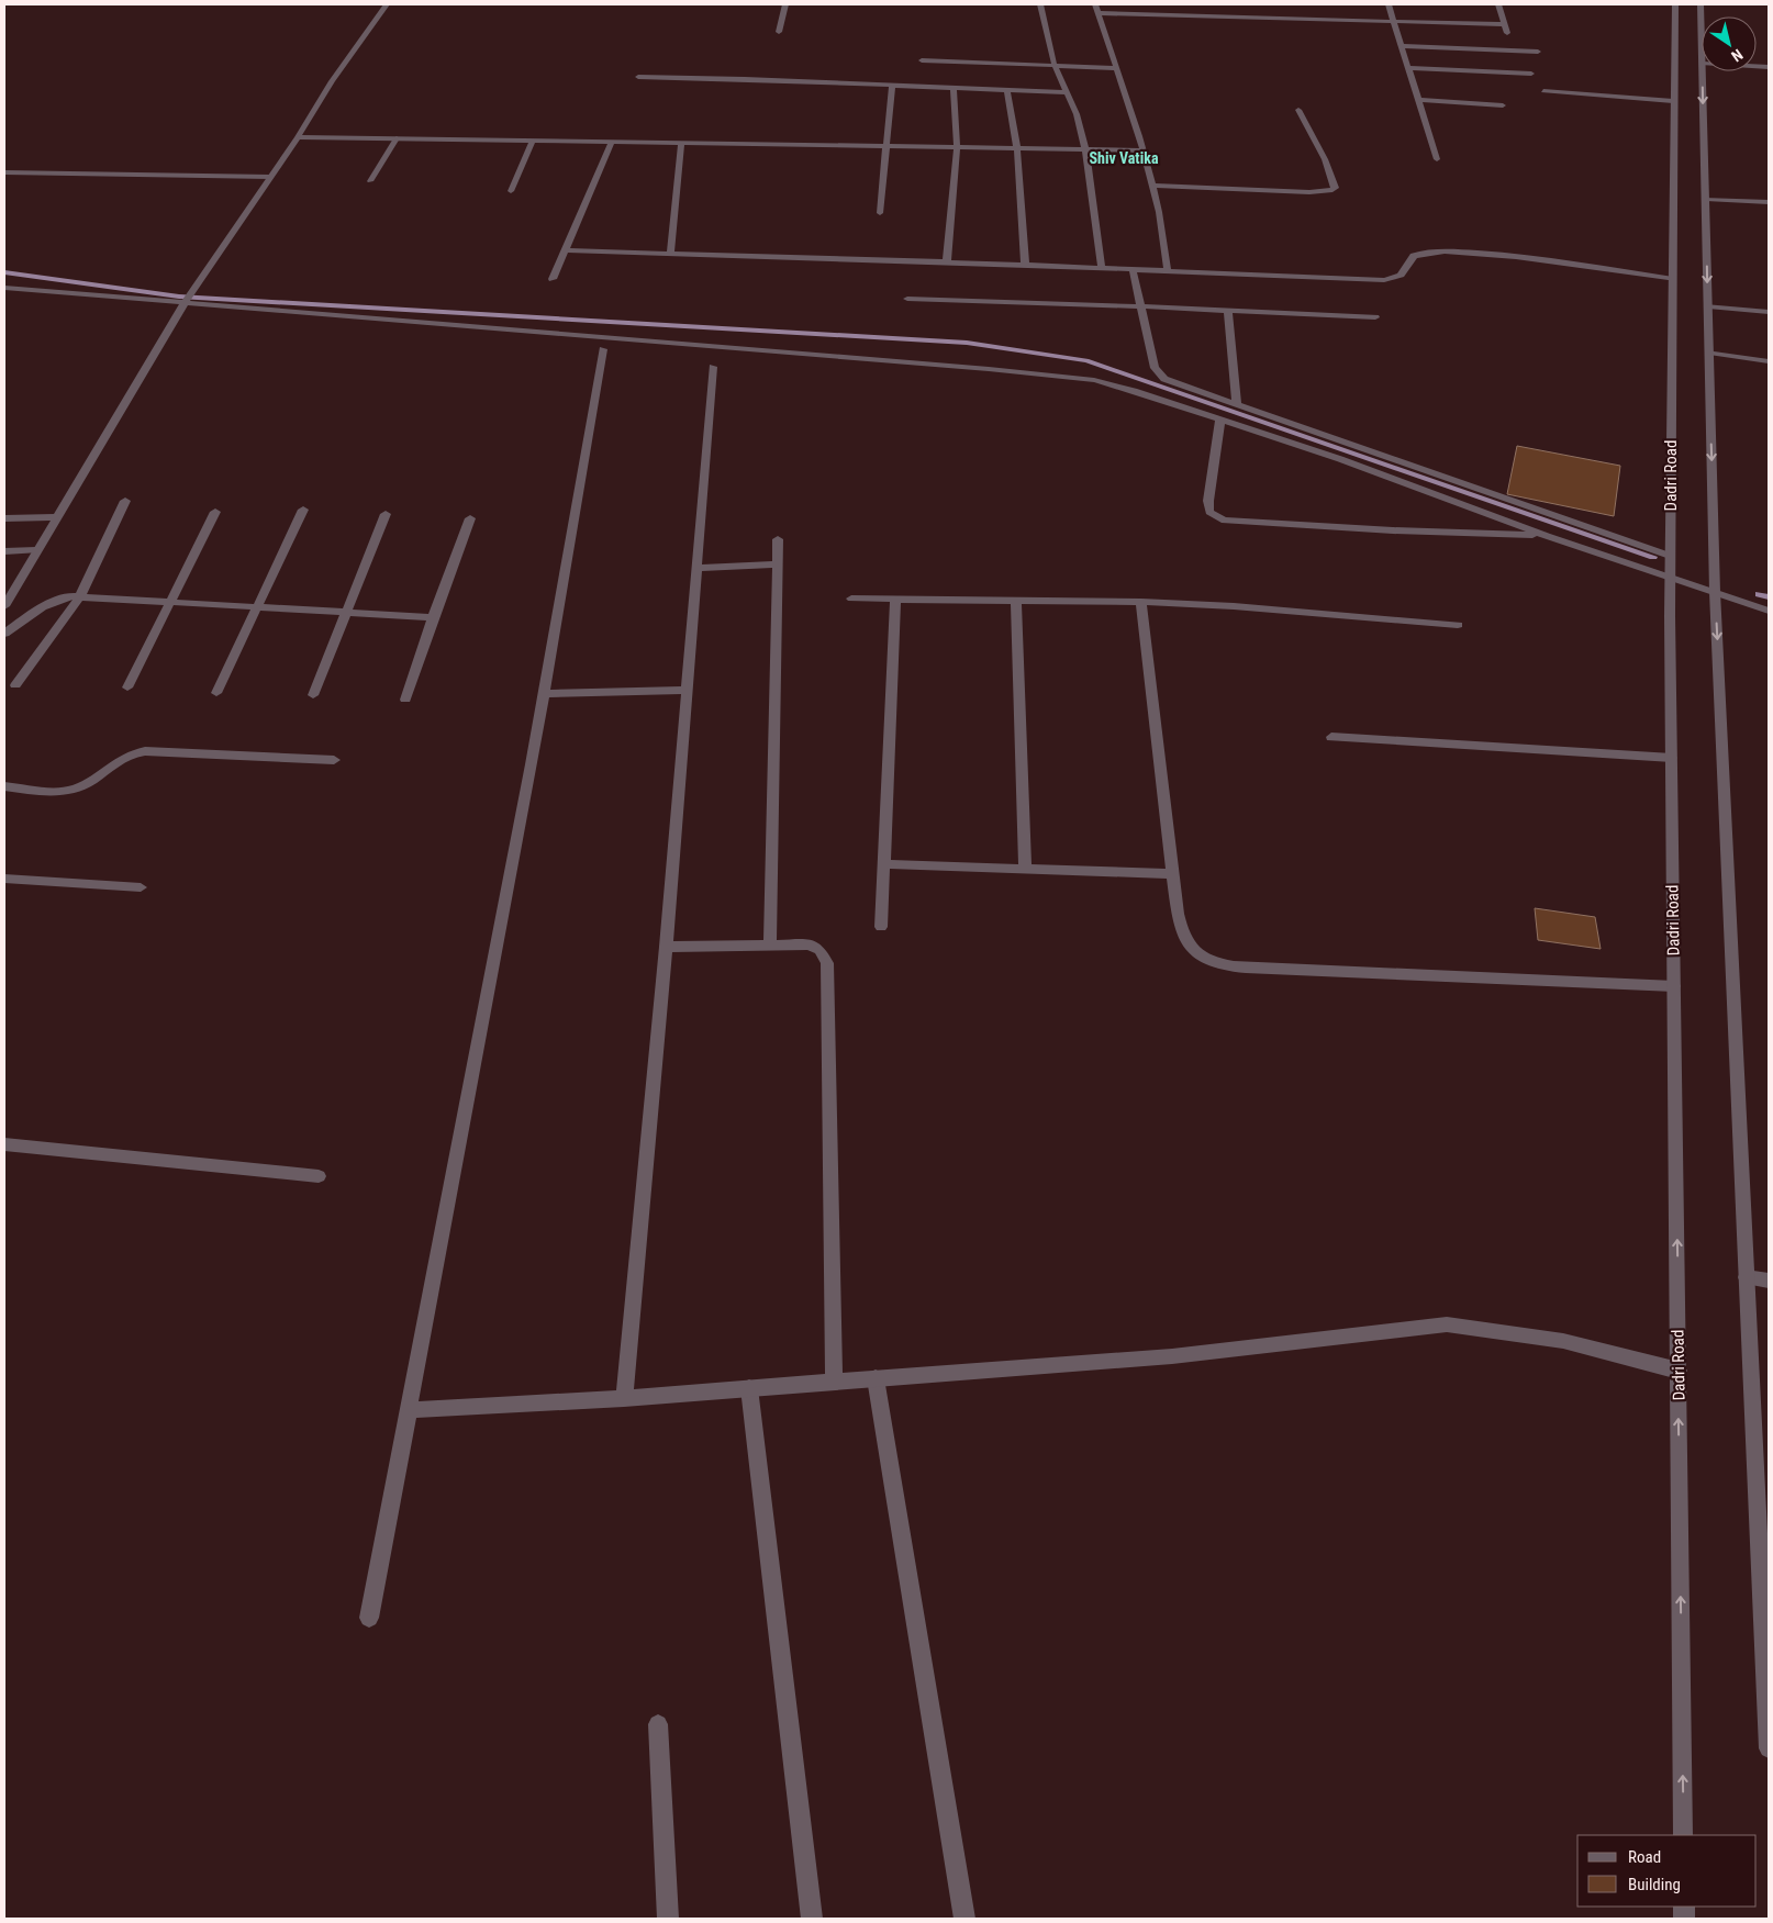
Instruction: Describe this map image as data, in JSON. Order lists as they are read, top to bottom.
{
  "streets": {
    "street": ["Dadri Road"]
  },
  "districts": ["Shiv Vatika"],
  "legend": ["Road", "Building"],
  "north": "bottom right"
}
